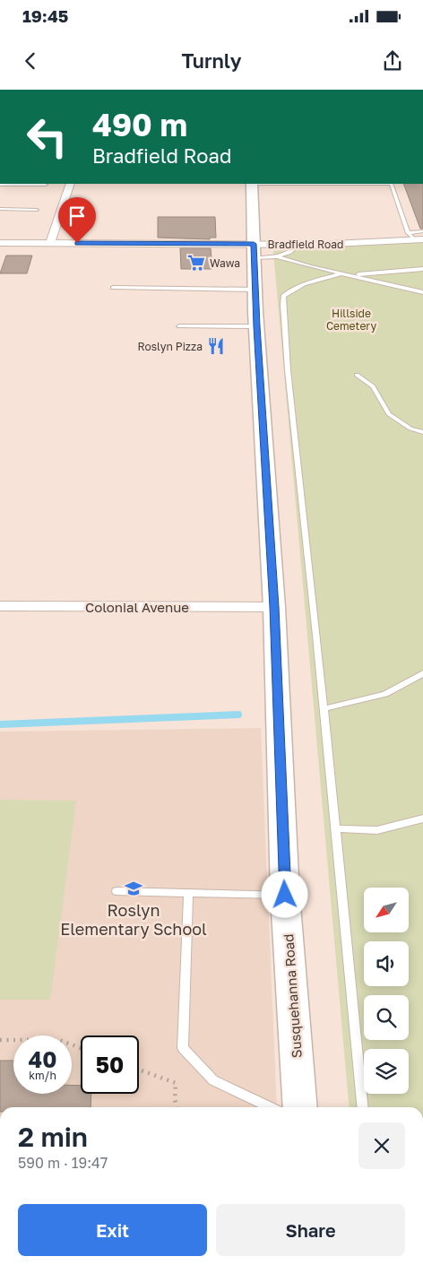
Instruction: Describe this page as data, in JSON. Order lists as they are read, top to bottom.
{
  "streets": {
    "main road": ["Susquehanna Road"],
    "street": ["Bradfield Road", "Colonial Avenue"]
  },
  "crossings": [
    ["Bradfield Road", "Susquehanna Road"],
    ["Colonial Avenue", "Susquehanna Road"]
  ],
  "parks": ["Hillside Cemetery"],
  "places": {
    "supermarket": ["Wawa"],
    "restaurant": ["Roslyn Pizza"],
    "school or university": ["Roslyn Elementary School"]
  },
  "north": "bottom left",
  "page": {
    "status": "19:45",
    "header": "Turnly",
    "turn": ["490 m", "Bradfield Road"],
    "speed": "40 km/h",
    "limit": "50",
    "heading": ["2 min", "590 m · 19:47"],
    "buttons": ["Exit", "Share"]
  }
}
